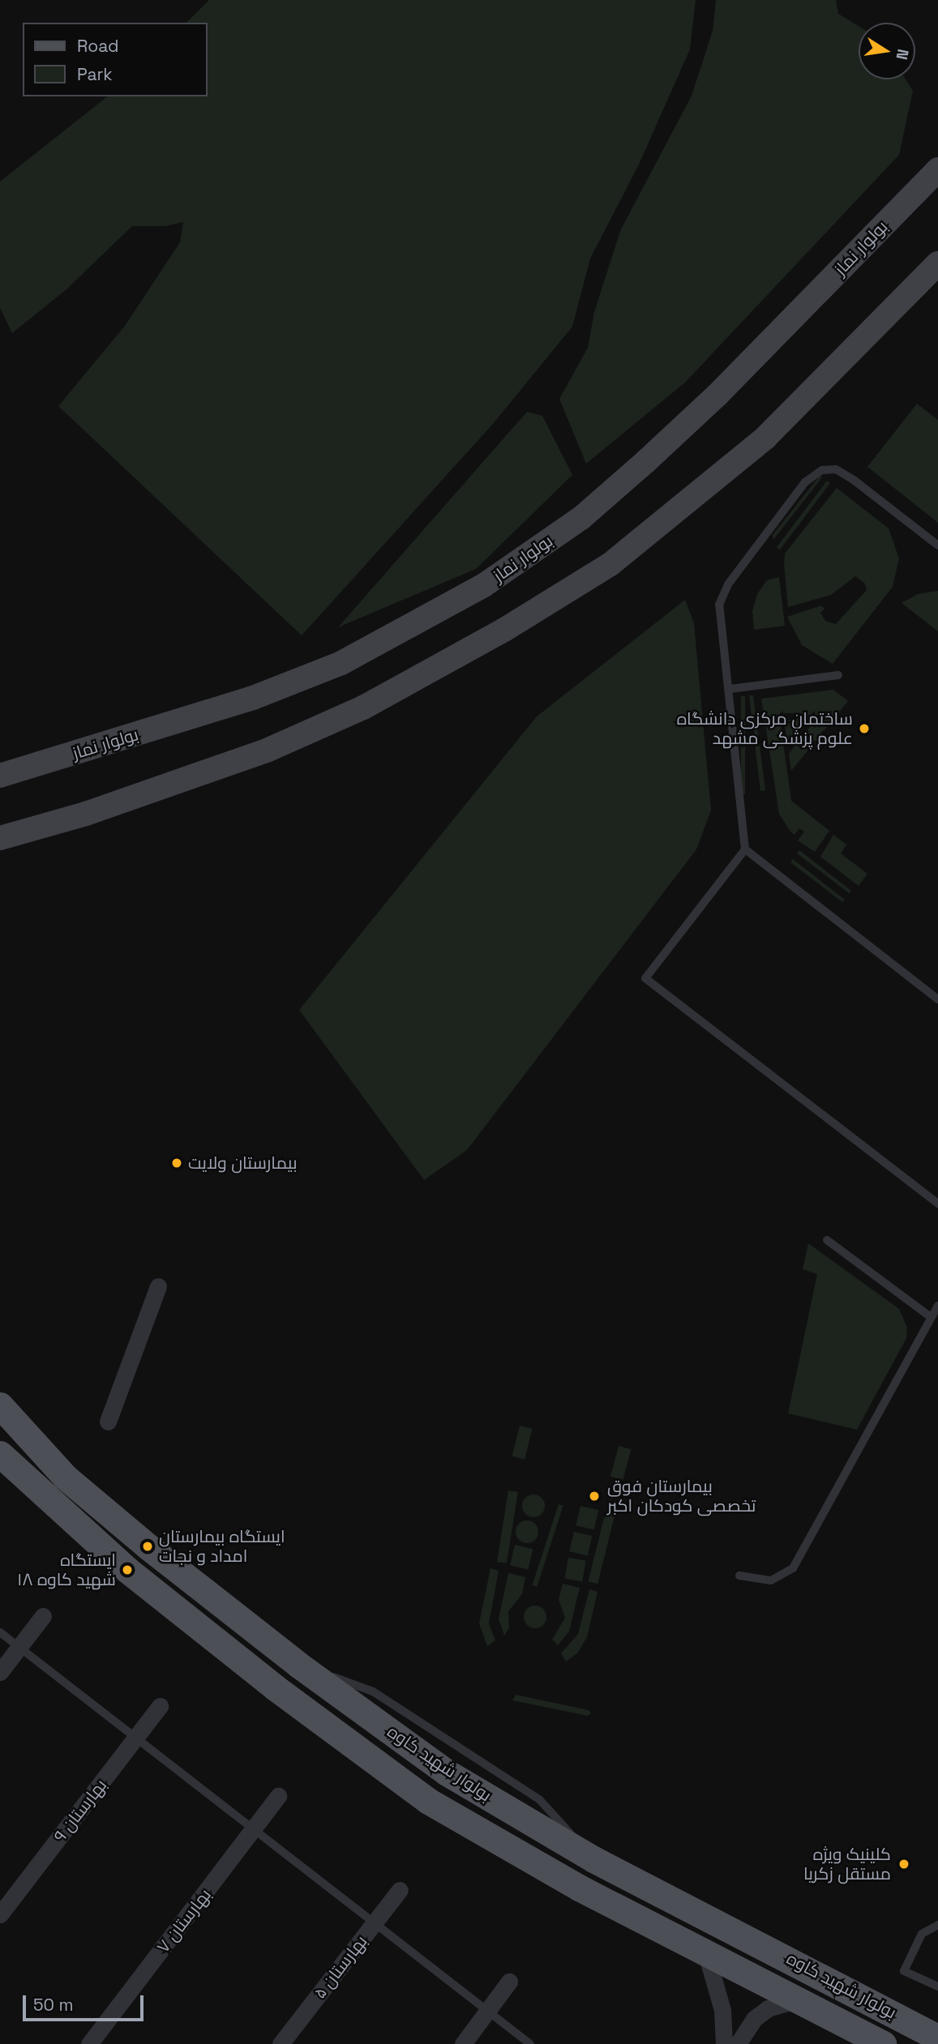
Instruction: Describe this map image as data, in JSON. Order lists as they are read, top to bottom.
{
  "streets": {
    "main road": ["بولوار نماز", "بولوار شهید کاوه"],
    "street": ["بهارستان ۹", "بهارستان ۷", "بهارستان ۵"]
  },
  "places": [
    "ساختمان مرکزی دانشگاه علوم پزشکی مشهد",
    "بیمارستان ولایت",
    "بیمارستان فوق تخصصی کودکان اکبر",
    "ایستگاه بیمارستان امداد و نجات",
    "ایستگاه شهید کاوه ۱۸",
    "کلینیک ویژه مستقل زکریا"
  ],
  "legend": ["Road", "Park"],
  "scale_bar": "50 m",
  "north": "right"
}
